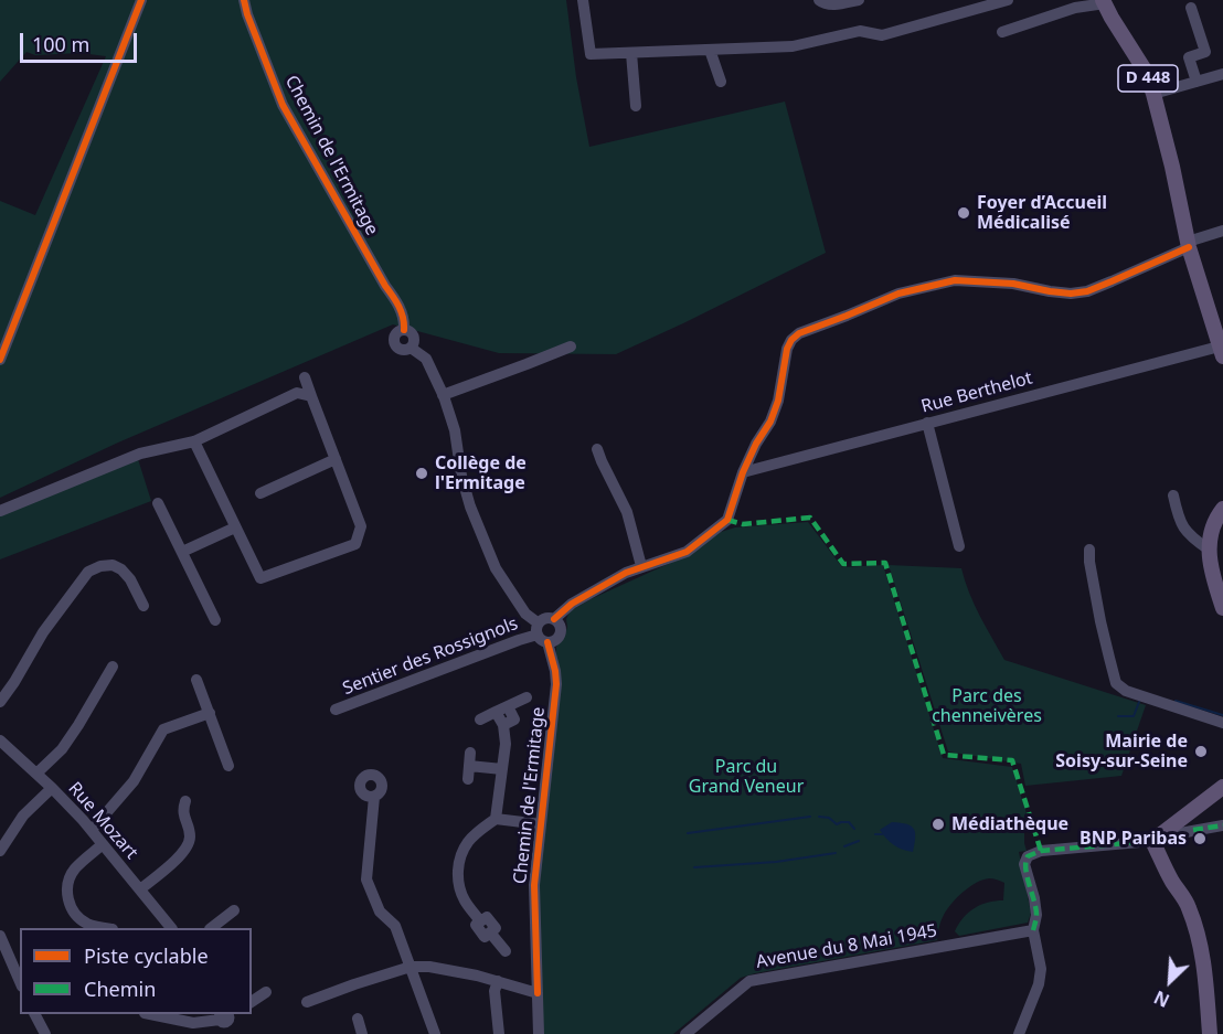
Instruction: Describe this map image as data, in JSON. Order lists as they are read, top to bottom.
{
  "streets": {
    "main road": ["D 448"],
    "street": [
      "Chemin de l'Ermitage",
      "Rue Berthelot",
      "Sentier des Rossignols",
      "Rue Mozart",
      "Avenue du 8 Mai 1945"
    ]
  },
  "crossings": [
    ["D 448", "Rue Berthelot"],
    ["Chemin de l'Ermitage", "Sentier des Rossignols"]
  ],
  "parks": ["Parc des chenneivères", "Parc du Grand Veneur"],
  "places": [
    "Foyer d’Accueil Médicalisé",
    "Collège de l'Ermitage",
    "Mairie de Soisy-sur-Seine",
    "Médiathèque",
    "BNP Paribas"
  ],
  "legend": ["Piste cyclable", "Chemin"],
  "scale_bar": "100 m",
  "north": "bottom left"
}
